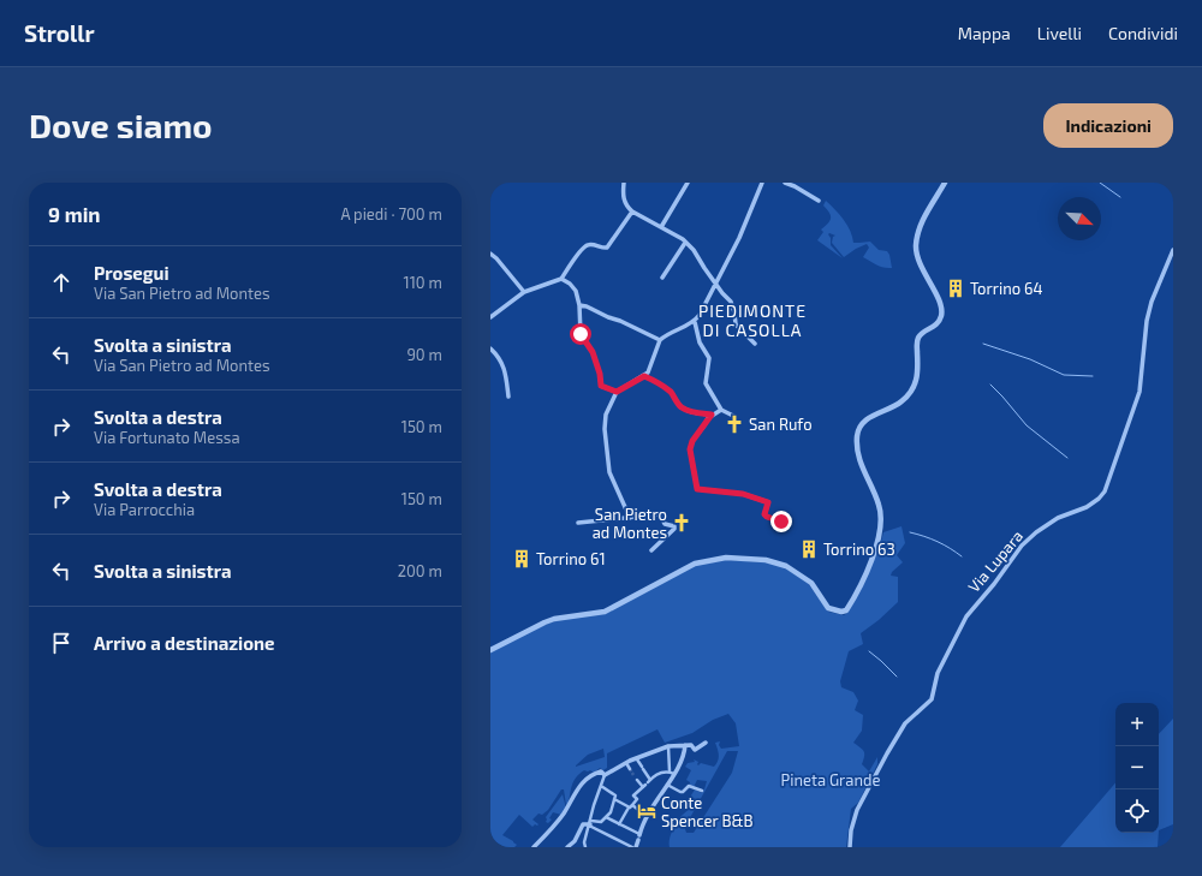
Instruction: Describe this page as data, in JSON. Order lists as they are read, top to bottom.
{
  "streets": {
    "street": ["Via Lupara"]
  },
  "districts": ["PIEDIMONTE DI CASOLLA"],
  "parks": ["Pineta Grande"],
  "places": {
    "building": ["Torrino 64", "Torrino 63", "Torrino 61"],
    "church": ["San Rufo", "San Pietro ad Montes"],
    "hotel": ["Conte Spencer B&B"]
  },
  "north": "bottom right",
  "page": {
    "header": "Strollr",
    "nav": ["Mappa", "Livelli", "Condividi"],
    "buttons": "Indicazioni",
    "title": "Dove siamo",
    "heading": ["9 min", "A piedi · 700 m"],
    "list": [
      ["Prosegui", "Via San Pietro ad Montes", "110 m"],
      ["Svolta a sinistra", "Via San Pietro ad Montes", "90 m"],
      ["Svolta a destra", "Via Fortunato Messa", "150 m"],
      ["Svolta a destra", "Via Parrocchia", "150 m"],
      ["Svolta a sinistra", "200 m"],
      "Arrivo a destinazione"
    ],
    "map_buttons": ["+", "−"]
  }
}
